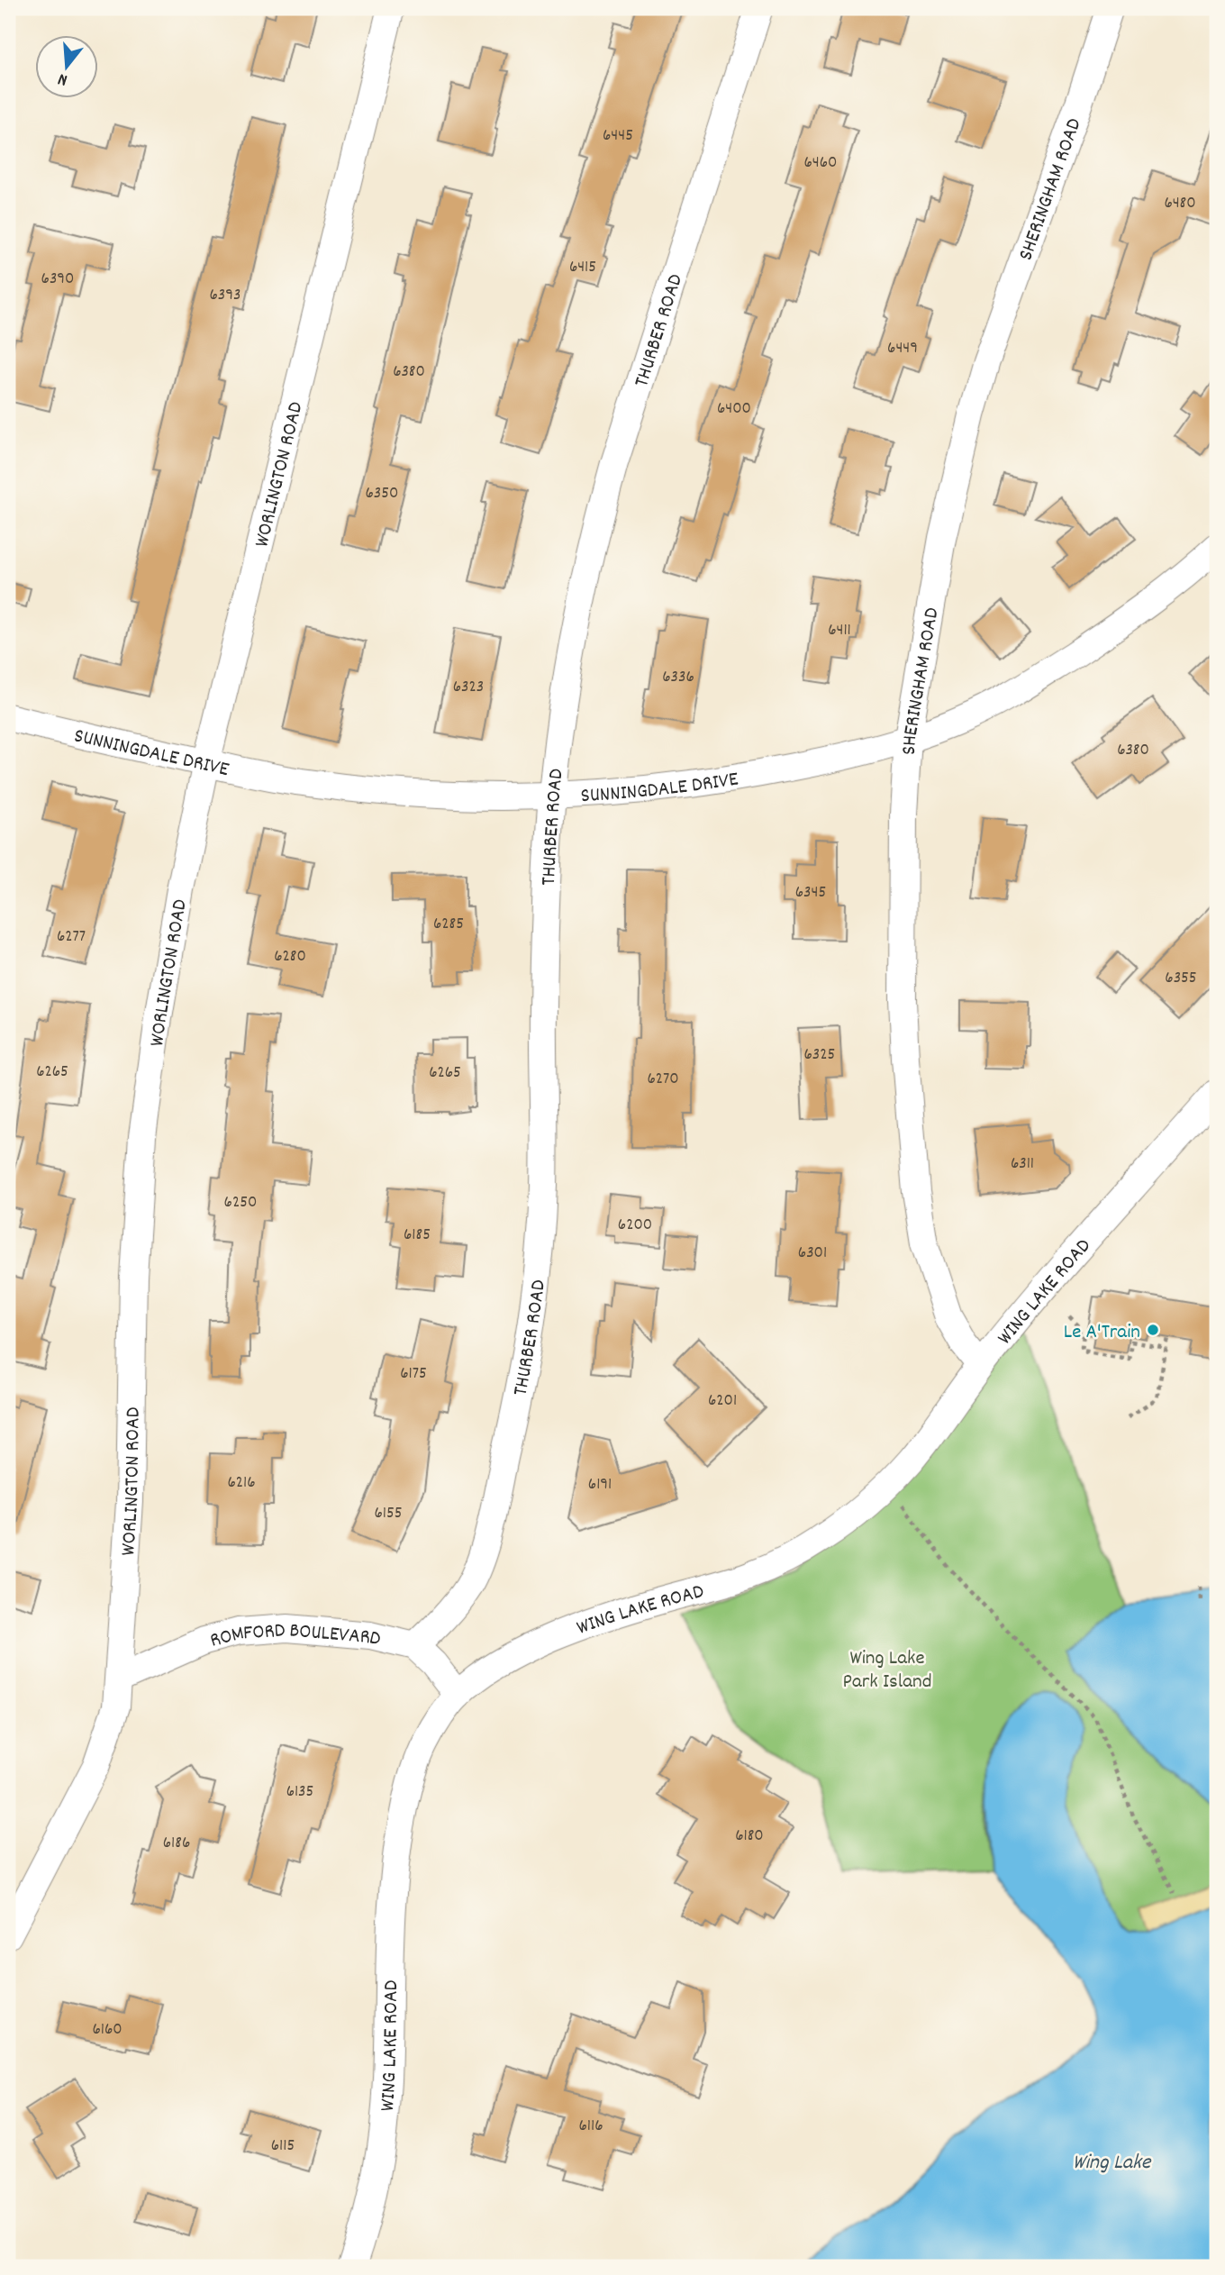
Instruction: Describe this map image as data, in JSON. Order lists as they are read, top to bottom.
{
  "streets": {
    "street": [
      "SHERINGHAM ROAD",
      "THURBER ROAD",
      "WORLINGTON ROAD",
      "SUNNINGDALE DRIVE",
      "WING LAKE ROAD",
      "ROMFORD BOULEVARD"
    ]
  },
  "crossings": [
    ["SHERINGHAM ROAD", "SUNNINGDALE DRIVE"],
    ["SHERINGHAM ROAD", "WING LAKE ROAD"],
    ["THURBER ROAD", "SUNNINGDALE DRIVE"],
    ["THURBER ROAD", "ROMFORD BOULEVARD"],
    ["WORLINGTON ROAD", "SUNNINGDALE DRIVE"],
    ["WORLINGTON ROAD", "ROMFORD BOULEVARD"]
  ],
  "water": ["Wing Lake"],
  "parks": ["Wing Lake Park Island"],
  "places": ["Le A'Train"],
  "house_numbers": [
    "6445",
    "6460",
    "6480",
    "6415",
    "6390",
    "6393",
    "6449",
    "6380",
    "6400",
    "6350",
    "6411",
    "6336",
    "6323",
    "6380",
    "6345",
    "6285",
    "6277",
    "6280",
    "6355",
    "6325",
    "6265",
    "6265",
    "6270",
    "6311",
    "6250",
    "6200",
    "6185",
    "6301",
    "6175",
    "6201",
    "6216",
    "6191",
    "6155",
    "6135",
    "6180",
    "6186",
    "6160",
    "6116",
    "6115"
  ],
  "north": "bottom"
}
